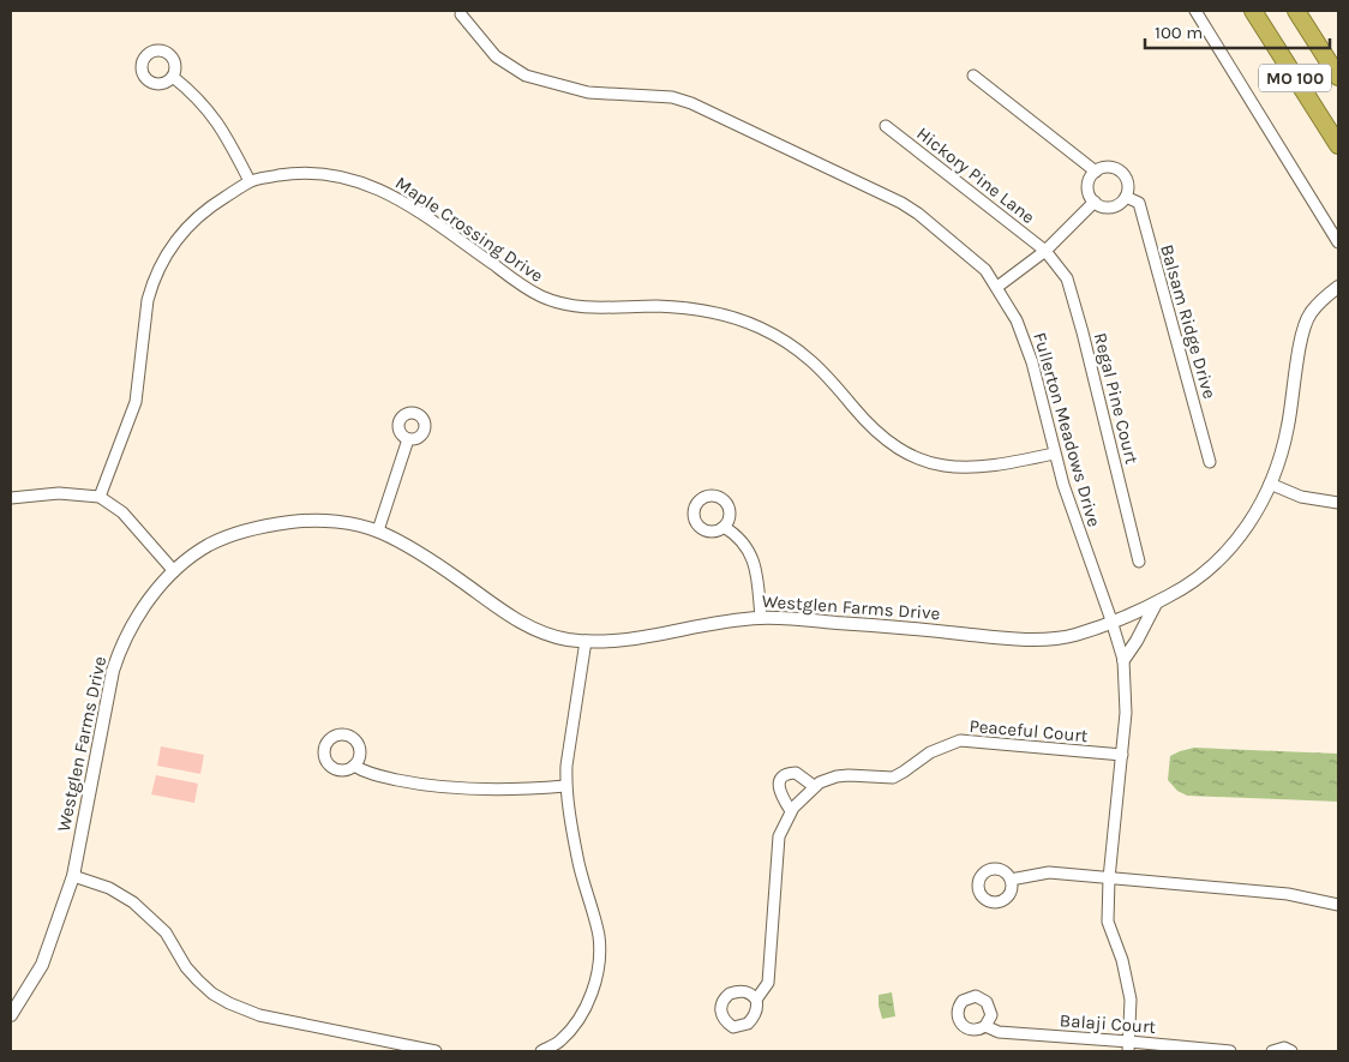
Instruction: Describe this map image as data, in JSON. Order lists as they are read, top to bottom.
{
  "streets": {
    "highway": ["MO 100"],
    "street": [
      "Hickory Pine Lane",
      "Maple Crossing Drive",
      "Balsam Ridge Drive",
      "Regal Pine Court",
      "Fullerton Meadows Drive",
      "Westglen Farms Drive",
      "Peaceful Court",
      "Balaji Court"
    ]
  },
  "crossings": [
    ["Hickory Pine Lane", "Regal Pine Court"],
    ["Maple Crossing Drive", "Fullerton Meadows Drive"],
    ["Fullerton Meadows Drive", "Westglen Farms Drive"],
    ["Fullerton Meadows Drive", "Peaceful Court"],
    ["Fullerton Meadows Drive", "Balaji Court"]
  ],
  "scale_bar": "100 m"
}
